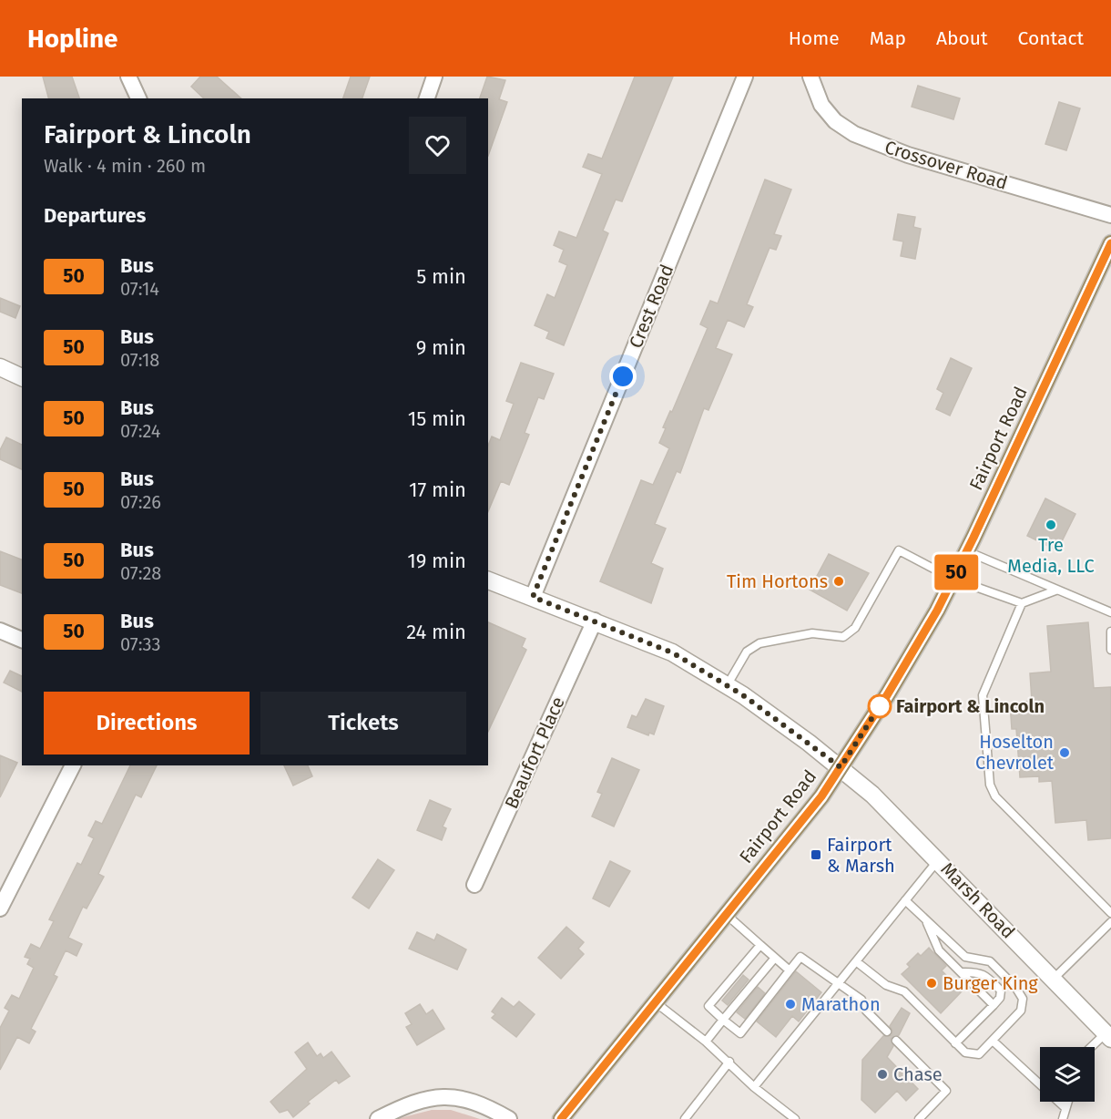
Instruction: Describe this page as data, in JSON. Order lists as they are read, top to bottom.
{
  "streets": {
    "main road": ["Fairport Road"],
    "street": [
      "Crossover Road",
      "Crest Road",
      "Beaufort Place",
      "Marsh Road"
    ]
  },
  "crossings": [
    ["Crest Road", "Marsh Road"],
    ["Fairport Road", "Marsh Road"],
    ["Beaufort Place", "Marsh Road"]
  ],
  "places": {
    "other": [
      "Tre Media, LLC",
      "Tim Hortons",
      "Fairport & Lincoln",
      "Hoselton Chevrolet",
      "Burger King",
      "Marathon",
      "Chase"
    ],
    "transit": ["Fairport & Marsh"]
  },
  "lines": ["bus line 50"],
  "page": {
    "header": "Hopline",
    "nav": [
      "Home",
      "Map",
      "About",
      "Contact"
    ],
    "on_map": "50",
    "heading": [
      ["Fairport & Lincoln", "Walk · 4 min · 260 m"],
      "Departures"
    ],
    "list": [
      {
        "mark": "50",
        "name": "Bus",
        "note": "07:14",
        "value": "5 min"
      },
      {
        "mark": "50",
        "name": "Bus",
        "note": "07:18",
        "value": "9 min"
      },
      {
        "mark": "50",
        "name": "Bus",
        "note": "07:24",
        "value": "15 min"
      },
      {
        "mark": "50",
        "name": "Bus",
        "note": "07:26",
        "value": "17 min"
      },
      {
        "mark": "50",
        "name": "Bus",
        "note": "07:28",
        "value": "19 min"
      },
      {
        "mark": "50",
        "name": "Bus",
        "note": "07:33",
        "value": "24 min"
      }
    ],
    "buttons": ["Directions", "Tickets"]
  }
}
